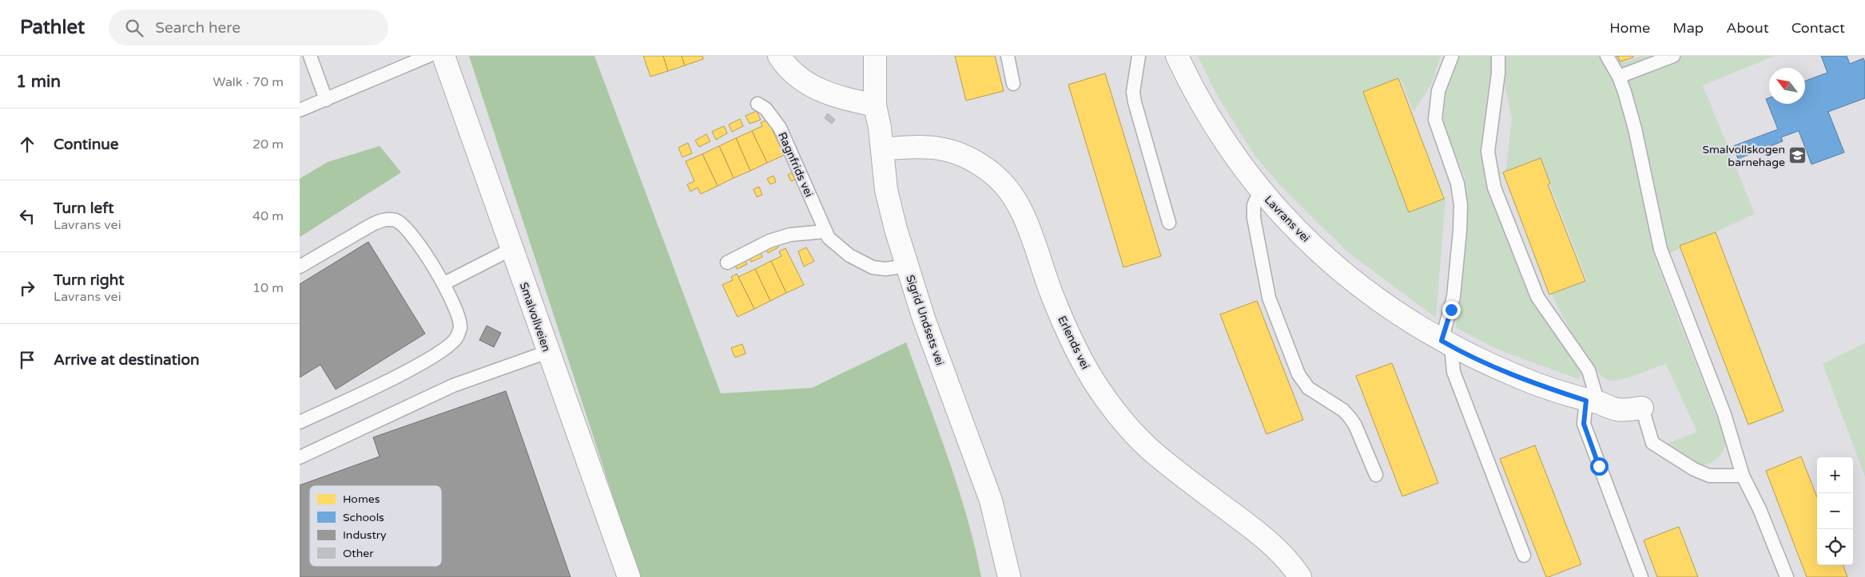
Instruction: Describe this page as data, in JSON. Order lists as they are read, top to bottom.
{
  "streets": {
    "street": [
      "Lavrans vei",
      "Smalvollveien",
      "Sigrid Undsets vei",
      "Erlends vei"
    ],
    "lane": ["Ragnfrids vei"]
  },
  "crossings": [
    ["Ragnfrids vei", "Sigrid Undsets vei"],
    ["Sigrid Undsets vei", "Erlends vei"]
  ],
  "places": {
    "school or university": ["Smalvollskogen barnehage"]
  },
  "legend": [
    "Homes",
    "Schools",
    "Industry",
    "Other"
  ],
  "north": "top left",
  "page": {
    "header": "Pathlet",
    "search": "Search here",
    "nav": [
      "Home",
      "Map",
      "About",
      "Contact"
    ],
    "heading": ["1 min", "Walk · 70 m"],
    "list": [
      ["Continue", "20 m"],
      ["Turn left", "Lavrans vei", "40 m"],
      ["Turn right", "Lavrans vei", "10 m"],
      "Arrive at destination"
    ],
    "map_buttons": ["+", "−"]
  }
}
